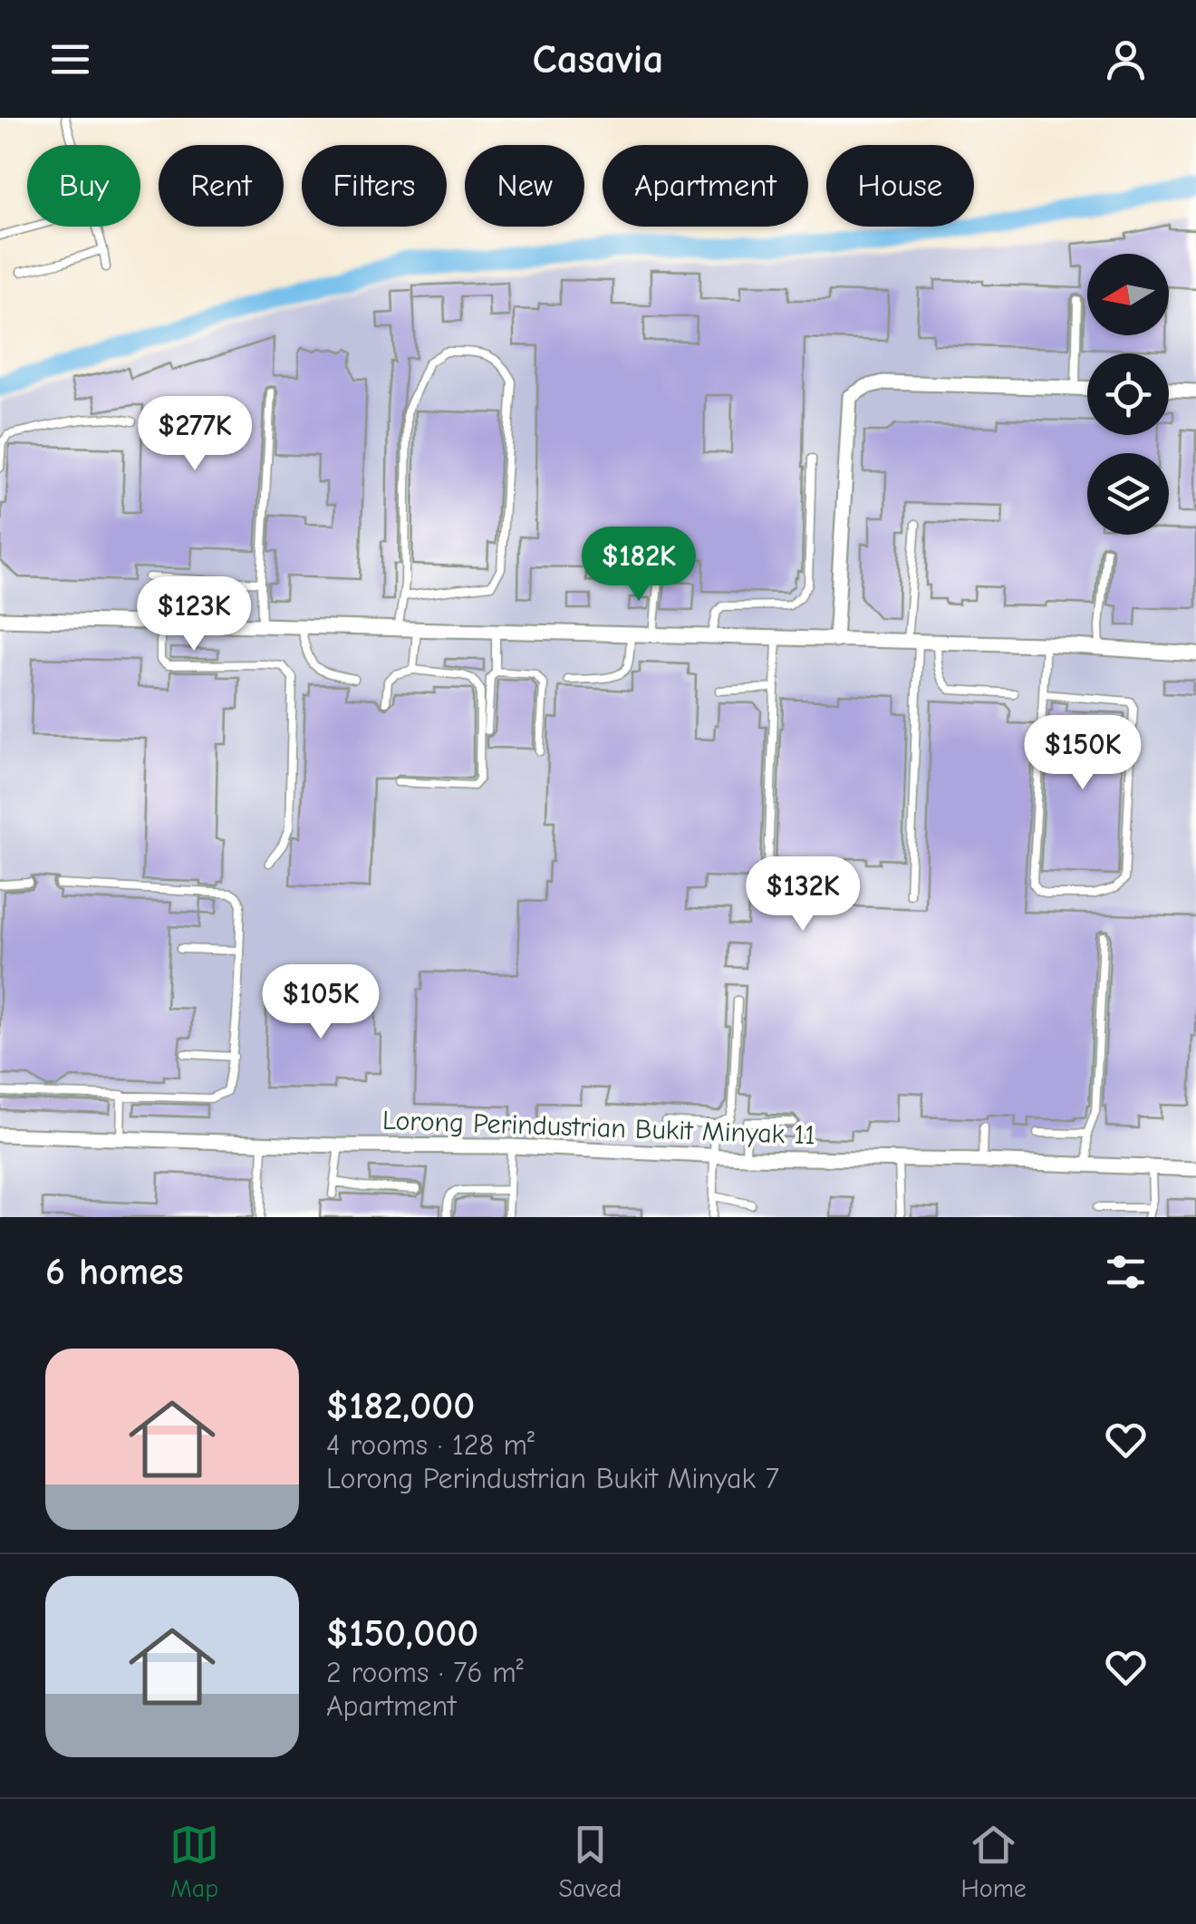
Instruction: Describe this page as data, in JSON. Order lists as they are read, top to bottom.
{
  "streets": {
    "street": ["Lorong Perindustrian Bukit Minyak 11"]
  },
  "north": "left",
  "page": {
    "header": "Casavia",
    "chip": [
      "Buy",
      "Rent",
      "Filters",
      "New",
      "Apartment",
      "House"
    ],
    "price": [
      "$277K",
      "$182K",
      "$123K",
      "$150K",
      "$132K",
      "$105K"
    ],
    "heading": "6 homes",
    "list": [
      {
        "name": "$182,000",
        "note": "4 rooms · 128 m² · Lorong Perindustrian Bukit Minyak 7"
      },
      {
        "name": "$150,000",
        "note": "2 rooms · 76 m² · Apartment"
      }
    ],
    "tabs": ["Map", "Saved", "Home"]
  }
}
